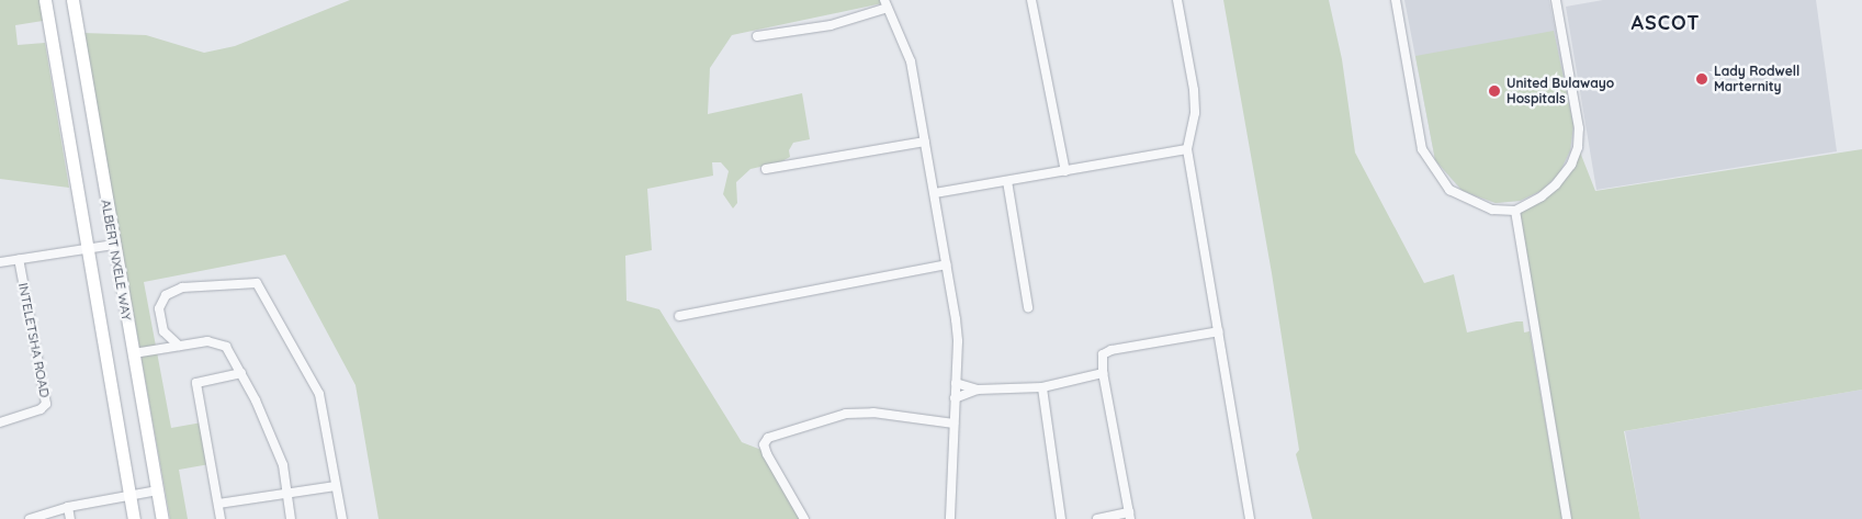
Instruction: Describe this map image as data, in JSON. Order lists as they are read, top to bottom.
{
  "streets": {
    "main road": ["ALBERT NXELE WAY"],
    "street": ["INTELETSHA ROAD"]
  },
  "districts": ["ASCOT"],
  "places": ["Lady Rodwell Marternity", "United Bulawayo Hospitals"]
}
